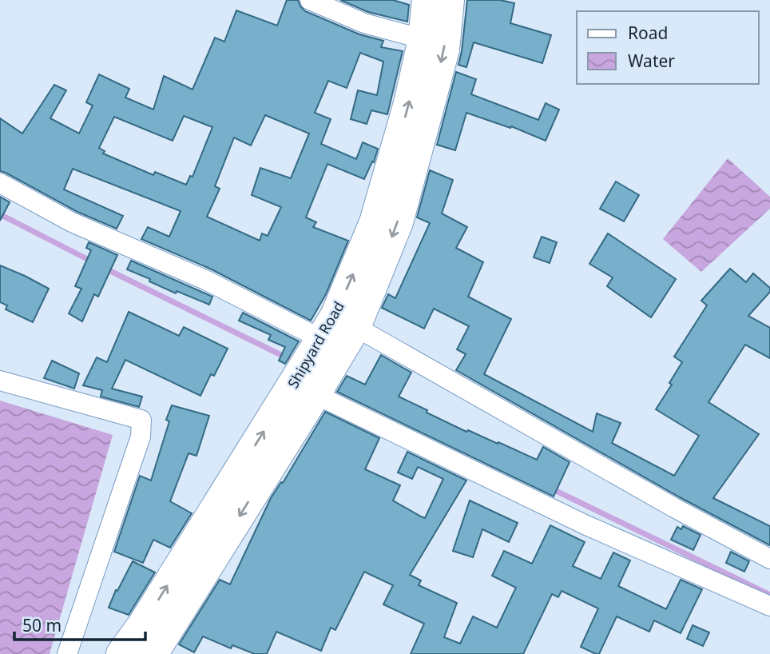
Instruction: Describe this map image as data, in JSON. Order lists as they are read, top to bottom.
{
  "streets": {
    "main road": ["Shipyard Road"]
  },
  "legend": ["Road", "Water"],
  "scale_bar": "50 m"
}
